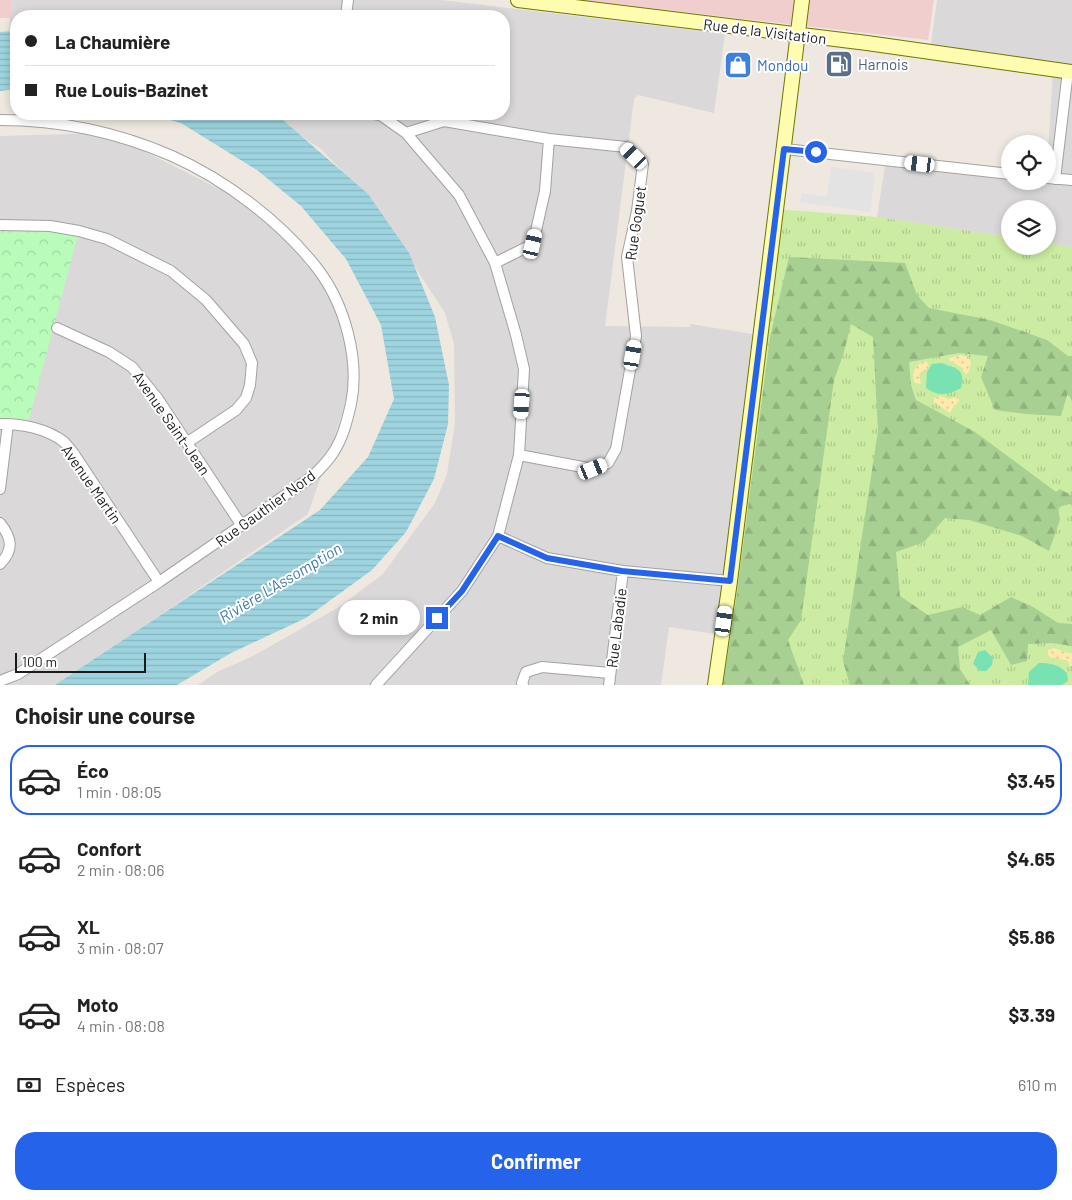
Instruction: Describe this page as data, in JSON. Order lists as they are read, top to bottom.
{
  "streets": {
    "street": [
      "Rue de la Visitation",
      "Rue Goguet",
      "Avenue Saint-Jean",
      "Avenue Martin",
      "Rue Gauthier Nord",
      "Rue Labadie"
    ]
  },
  "crossings": [
    ["Avenue Saint-Jean", "Rue Gauthier Nord"],
    ["Avenue Martin", "Rue Gauthier Nord"]
  ],
  "water": ["Rivière L'Assomption"],
  "places": {
    "fuel station": ["Harnois"],
    "shop": ["Mondou"]
  },
  "scale_bar": "100 m",
  "page": {
    "banner": ["La Chaumière", "Rue Louis-Bazinet"],
    "bubble": "2 min",
    "scale": "100 m",
    "heading": "Choisir une course",
    "list": [
      {
        "name": "Éco",
        "note": "1 min · 08:05",
        "value": "$3.45"
      },
      {
        "name": "Confort",
        "note": "2 min · 08:06",
        "value": "$4.65"
      },
      {
        "name": "XL",
        "note": "3 min · 08:07",
        "value": "$5.86"
      },
      {
        "name": "Moto",
        "note": "4 min · 08:08",
        "value": "$3.39"
      }
    ],
    "pay": ["Espèces", "610 m"],
    "buttons": "Confirmer"
  }
}
